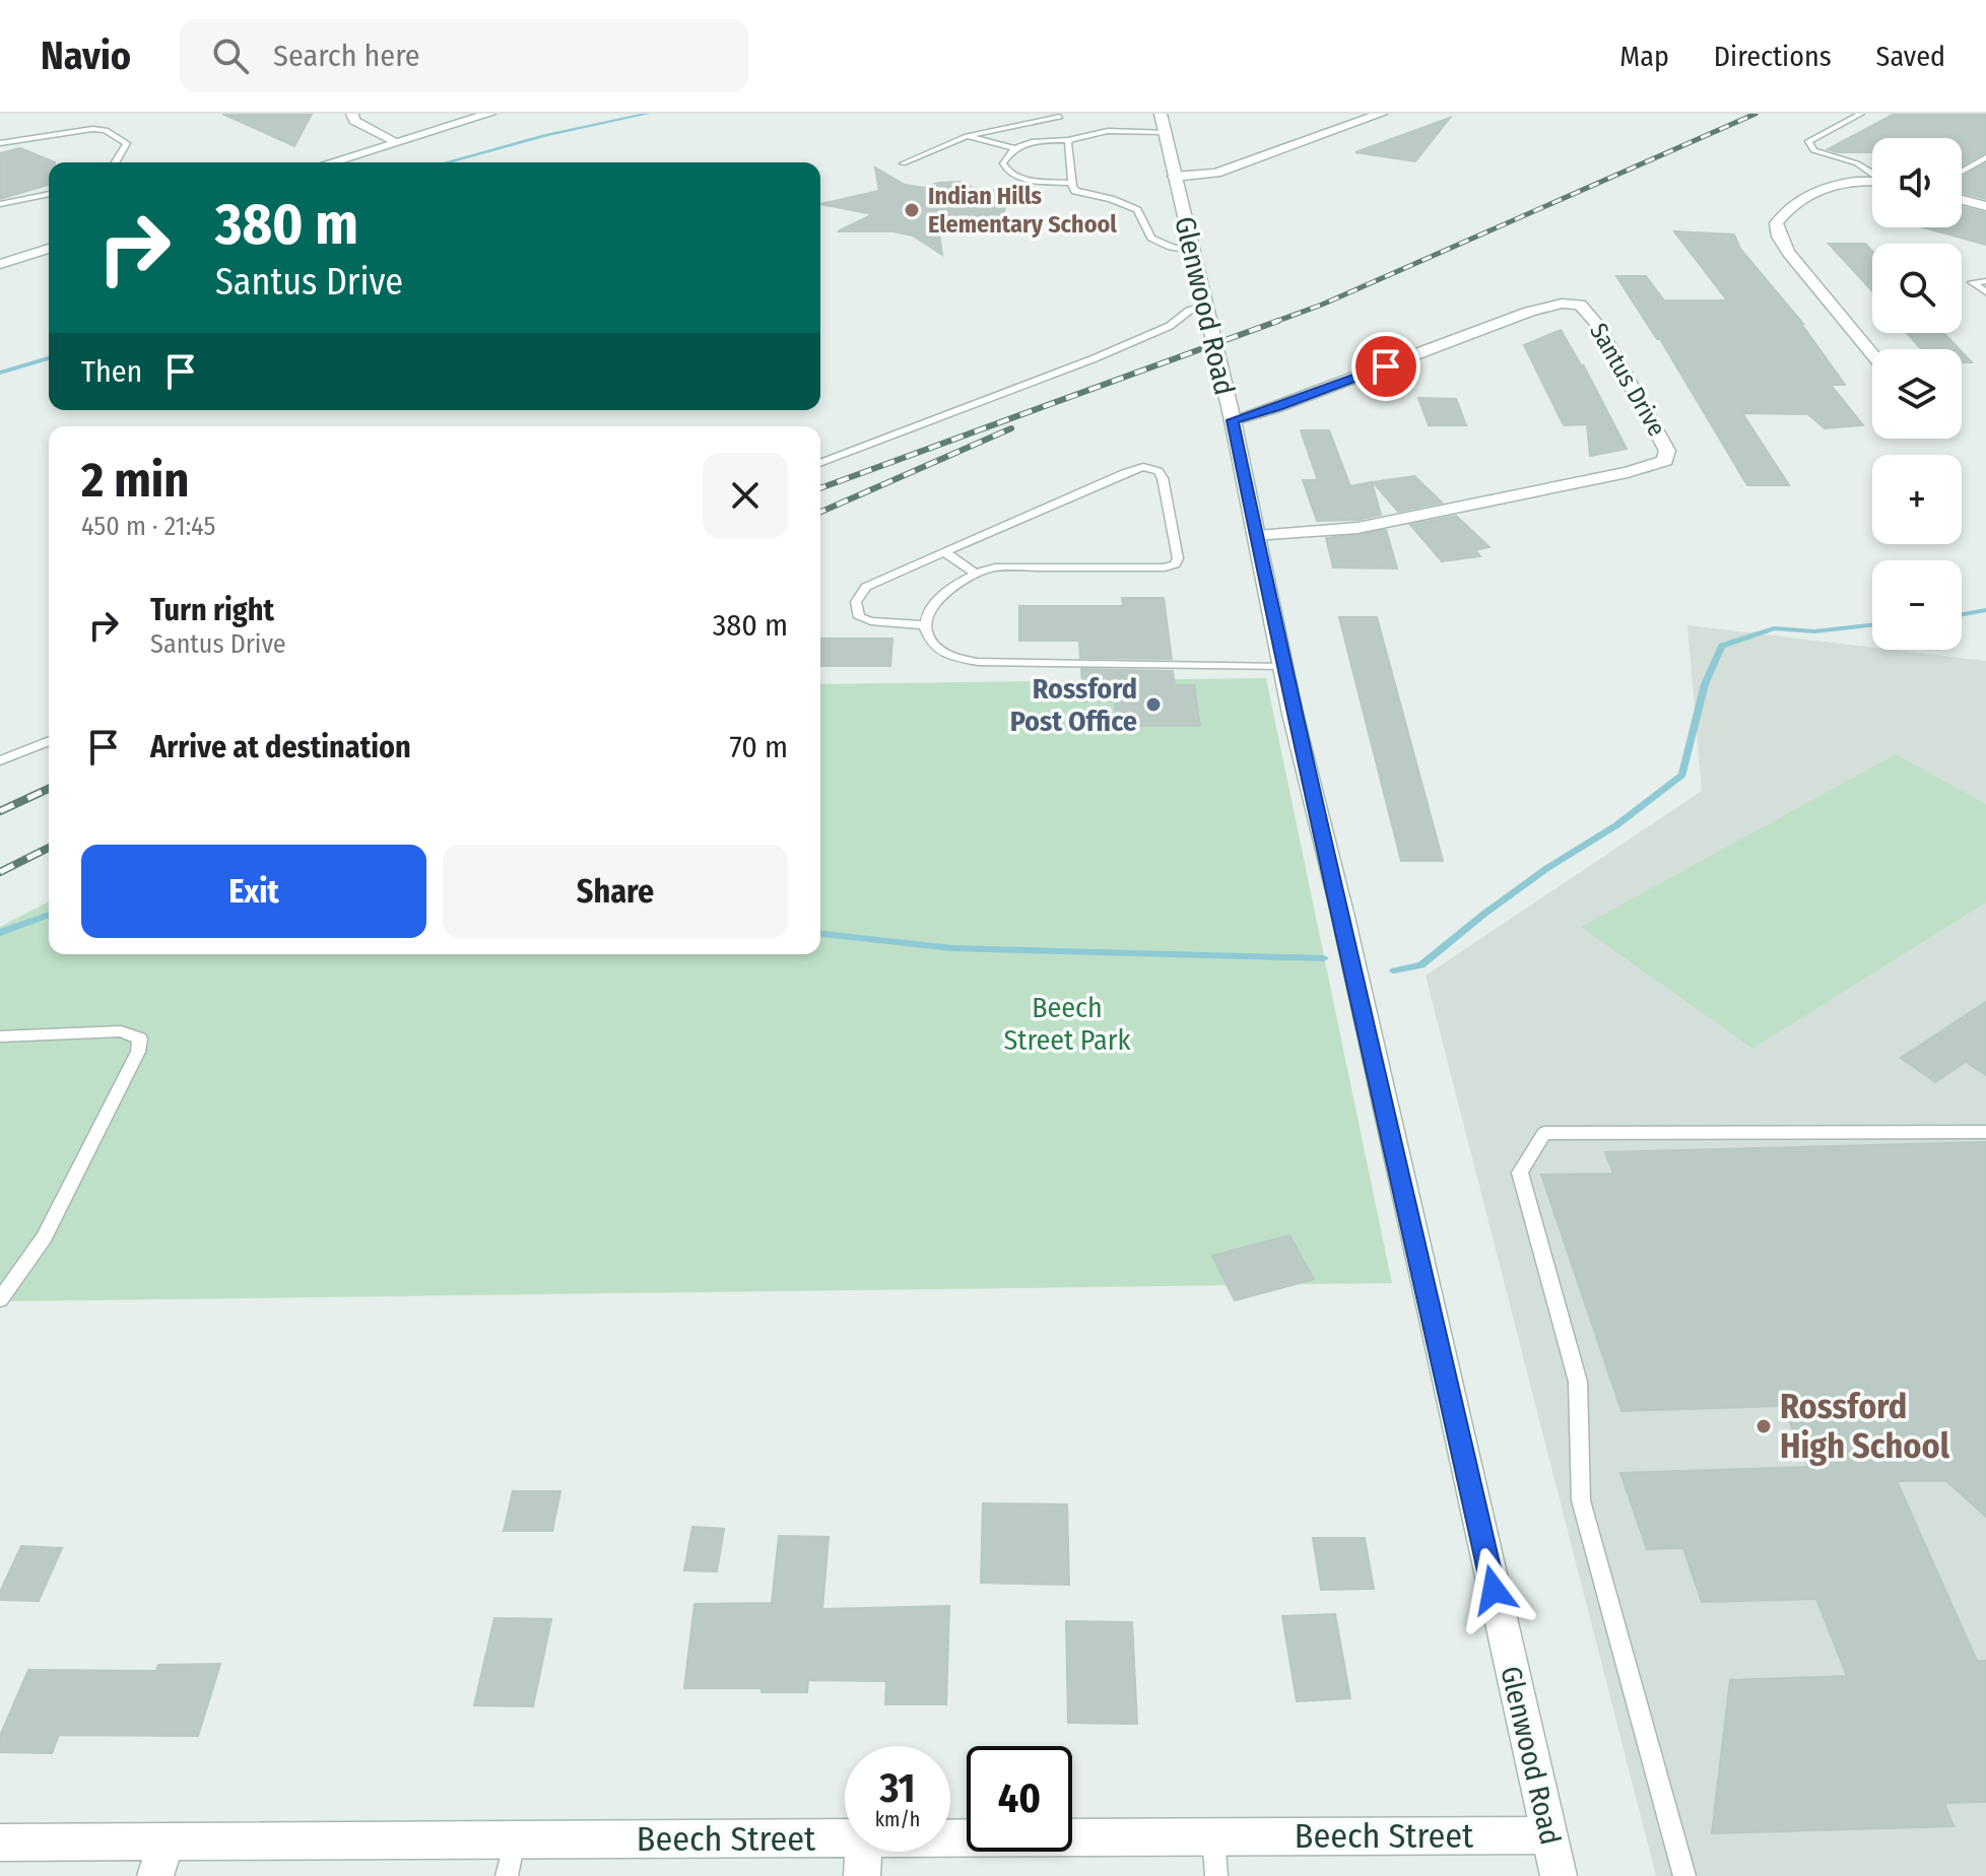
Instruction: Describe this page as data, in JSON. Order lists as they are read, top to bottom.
{
  "streets": {
    "street": ["Glenwood Road", "Santus Drive", "Beech Street"]
  },
  "crossings": [
    ["Glenwood Road", "Santus Drive"],
    ["Glenwood Road", "Beech Street"]
  ],
  "parks": ["Beech Street Park"],
  "places": ["Indian Hills Elementary School", "Rossford Post Office", "Rossford High School"],
  "page": {
    "header": "Navio",
    "search": "Search here",
    "nav": ["Map", "Directions", "Saved"],
    "map_buttons": ["+", "−"],
    "turn": ["380 m", "Santus Drive"],
    "then": "Then",
    "heading": ["2 min", "450 m · 21:45"],
    "list": [
      {
        "name": "Turn right",
        "note": "Santus Drive",
        "value": "380 m"
      },
      {
        "name": "Arrive at destination",
        "value": "70 m"
      }
    ],
    "buttons": ["Exit", "Share"],
    "speed": "31 km/h",
    "limit": "40"
  }
}
